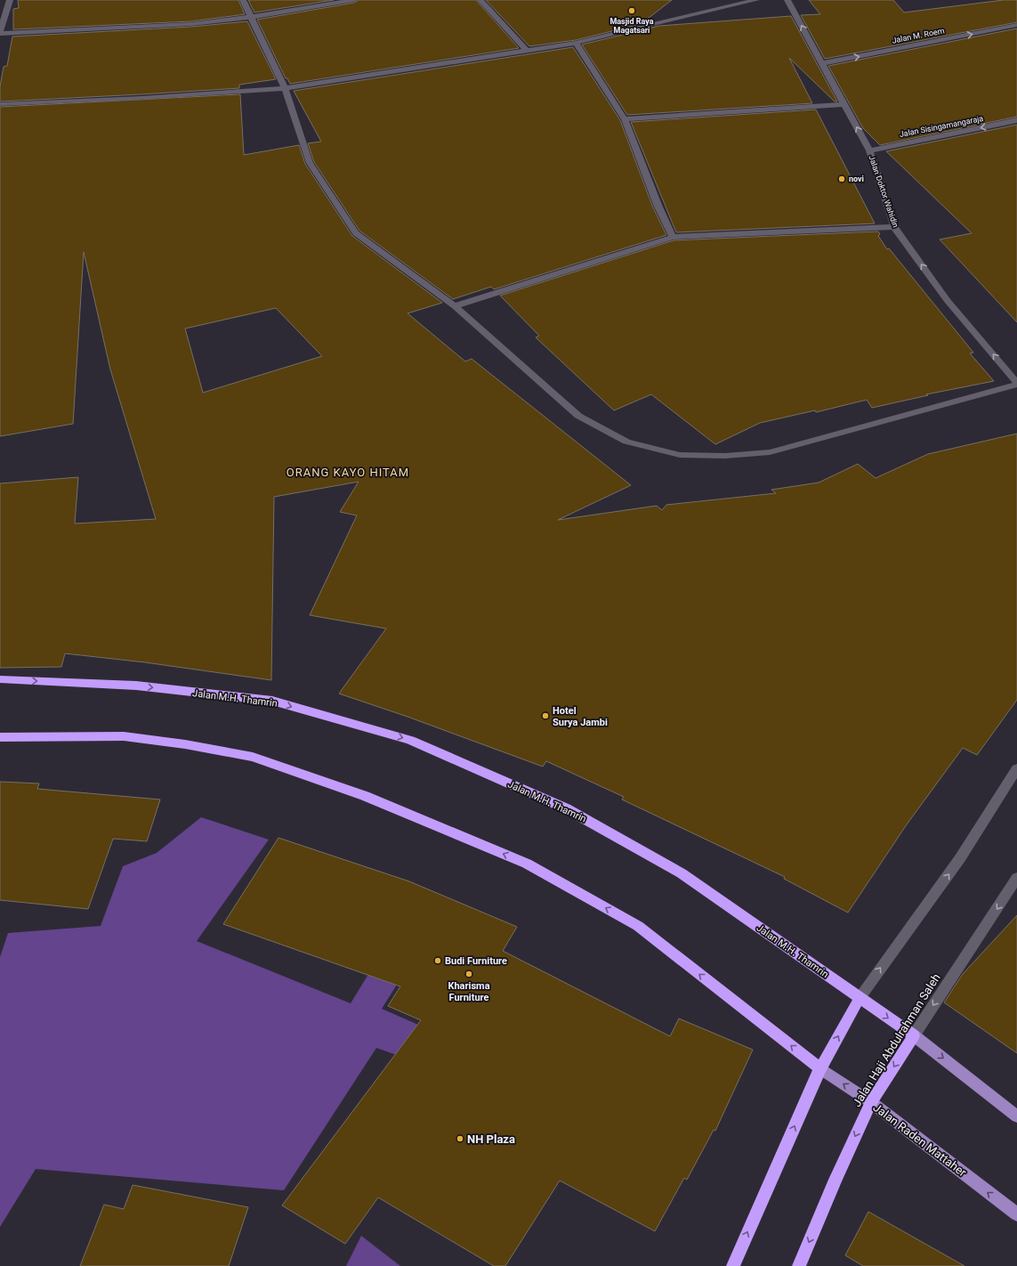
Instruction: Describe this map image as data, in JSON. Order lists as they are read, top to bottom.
{
  "streets": {
    "highway": ["Jalan M.H. Thamrin", "Jalan Haji Abdulrahman Saleh"],
    "main road": ["Jalan Raden Mattaher"],
    "street": ["Jalan M. Roem", "Jalan Sisingamangaraja", "Jalan Doktor Wahidin"]
  },
  "crossings": [
    ["Jalan M. Roem", "Jalan Doktor Wahidin"],
    ["Jalan Sisingamangaraja", "Jalan Doktor Wahidin"],
    ["Jalan M.H. Thamrin", "Jalan Haji Abdulrahman Saleh"],
    ["Jalan Haji Abdulrahman Saleh", "Jalan Raden Mattaher"]
  ],
  "one_way": [
    "Jalan M. Roem",
    "Jalan Sisingamangaraja",
    "Jalan Doktor Wahidin",
    "Jalan Raden Mattaher"
  ],
  "districts": ["ORANG KAYO HITAM"],
  "places": [
    "Masjid Raya Magatsari",
    "novi",
    "Hotel Surya Jambi",
    "Budi Furniture",
    "Kharisma Furniture",
    "NH Plaza"
  ]
}
